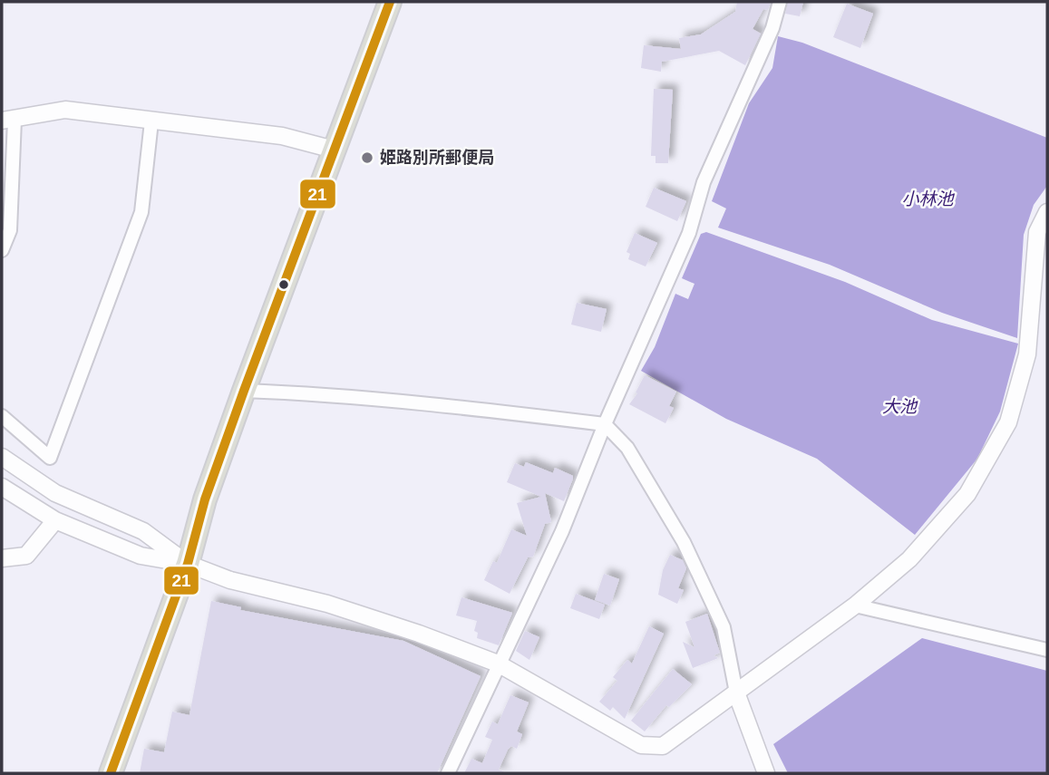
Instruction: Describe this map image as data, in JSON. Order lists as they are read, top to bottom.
{
  "water": ["小林池", "大池"],
  "places": ["姫路別所郵便局"],
  "lines": ["transit line 21"]
}
